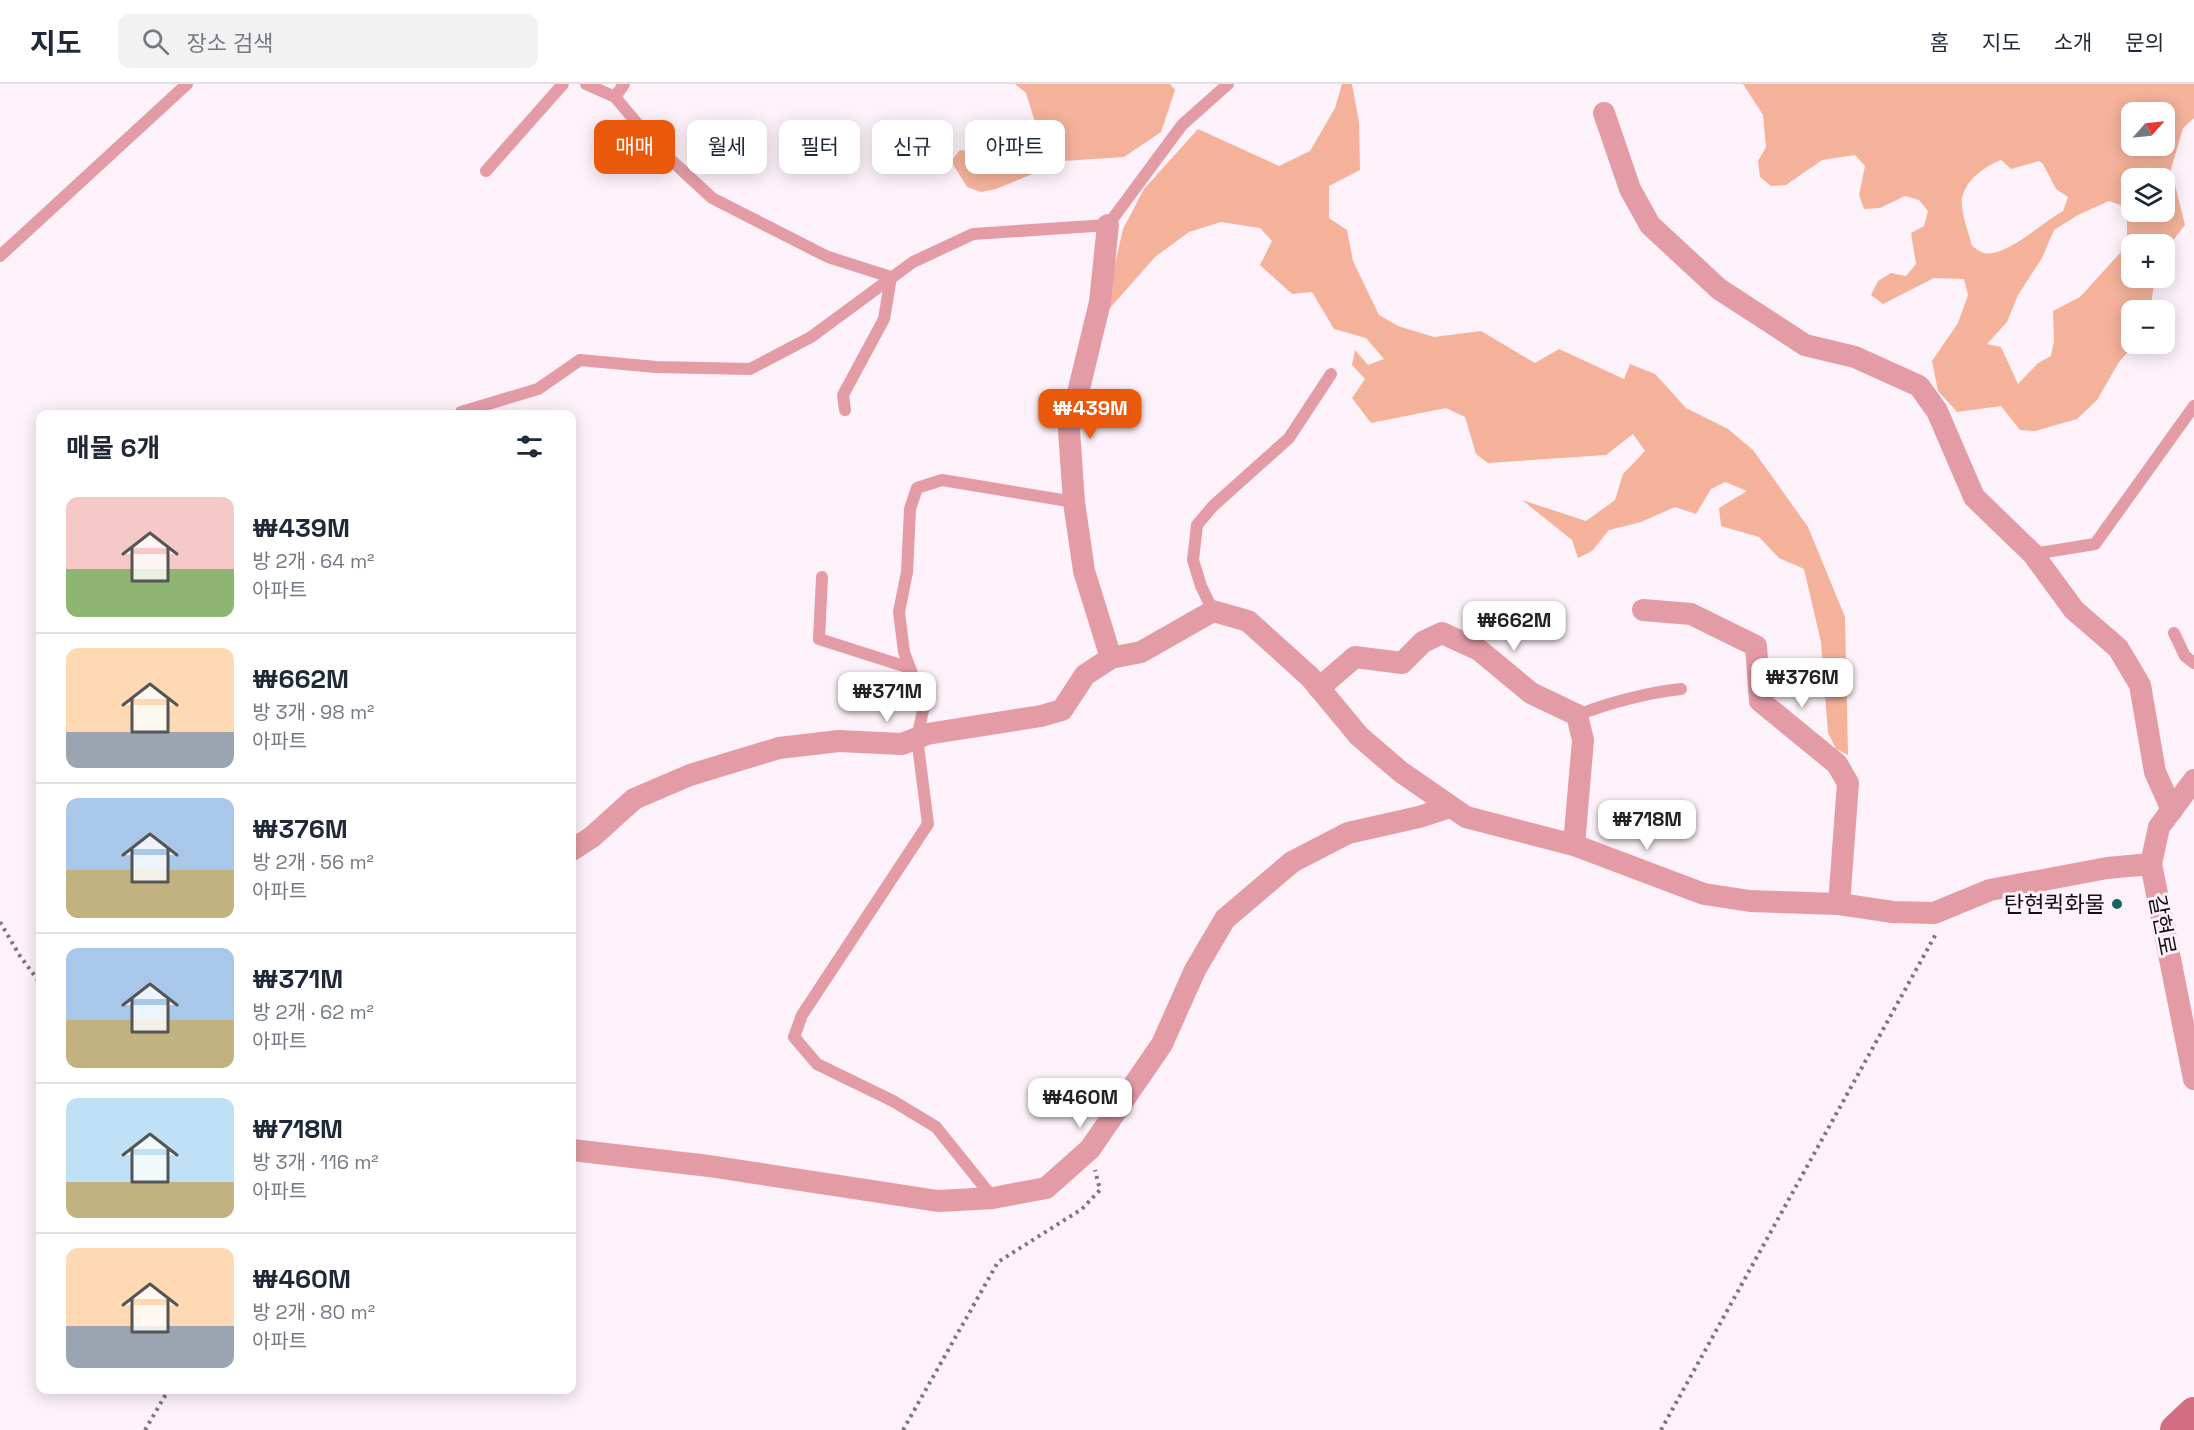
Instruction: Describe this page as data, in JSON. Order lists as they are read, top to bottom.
{
  "streets": {
    "street": ["갈현로"]
  },
  "places": ["탄현퀵화물"],
  "north": "top right",
  "page": {
    "header": "지도",
    "search": "장소 검색",
    "nav": [
      "홈",
      "지도",
      "소개",
      "문의"
    ],
    "map_buttons": ["+", "−"],
    "chip": [
      "매매",
      "월세",
      "필터",
      "신규",
      "아파트"
    ],
    "price": [
      "₩439M",
      "₩662M",
      "₩376M",
      "₩371M",
      "₩718M",
      "₩460M"
    ],
    "heading": "매물 6개",
    "list": [
      {
        "name": "₩439M",
        "note": "방 2개 · 64 m² · 아파트"
      },
      {
        "name": "₩662M",
        "note": "방 3개 · 98 m² · 아파트"
      },
      {
        "name": "₩376M",
        "note": "방 2개 · 56 m² · 아파트"
      },
      {
        "name": "₩371M",
        "note": "방 2개 · 62 m² · 아파트"
      },
      {
        "name": "₩718M",
        "note": "방 3개 · 116 m² · 아파트"
      },
      {
        "name": "₩460M",
        "note": "방 2개 · 80 m² · 아파트"
      }
    ]
  }
}
